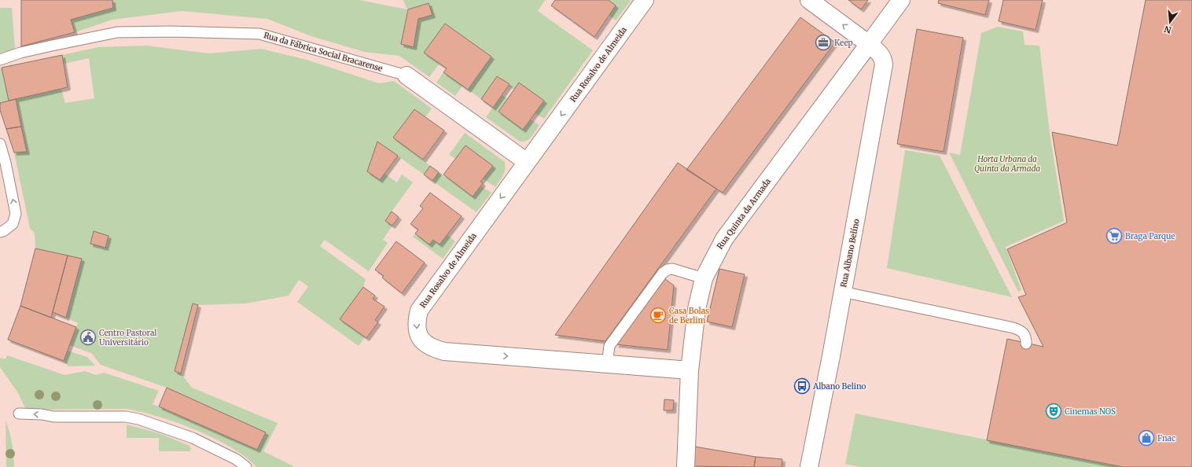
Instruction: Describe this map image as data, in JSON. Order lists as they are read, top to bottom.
{
  "streets": {
    "street": [
      "Rua da Fábrica Social Bracarense",
      "Rua Rosalvo de Almeida",
      "Rua Quinta da Armada",
      "Rua Albano Belíno"
    ]
  },
  "crossings": [
    ["Rua da Fábrica Social Bracarense", "Rua Rosalvo de Almeida"],
    ["Rua Rosalvo de Almeida", "Rua Quinta da Armada"],
    ["Rua Quinta da Armada", "Rua Albano Belíno"]
  ],
  "parks": ["Horta Urbana da Quinta da Armada"],
  "places": {
    "office": ["Keep"],
    "supermarket": ["Braga Parque"],
    "cafe": ["Casa Bolas de Berlim"],
    "public building": ["Centro Pastoral Universitário"],
    "bus stop": ["Albano Belino"],
    "theatre": ["Cinemas NOS"],
    "shop": ["Fnac"]
  },
  "north": "bottom"
}
